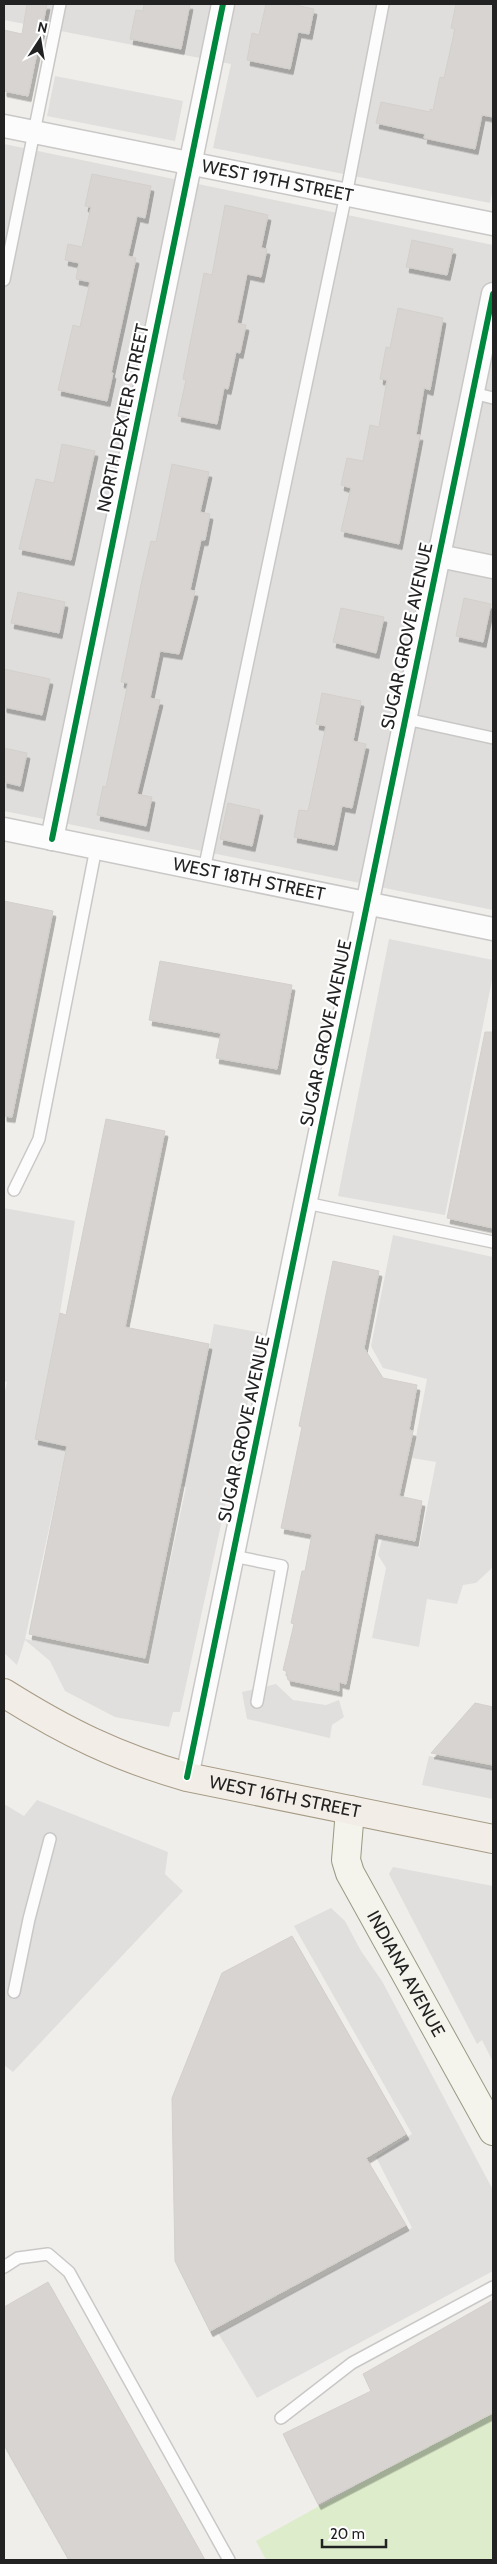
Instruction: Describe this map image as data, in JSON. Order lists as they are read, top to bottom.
{
  "streets": {
    "main road": ["WEST 16TH STREET", "INDIANA AVENUE"],
    "street": [
      "WEST 19TH STREET",
      "NORTH DEXTER STREET",
      "SUGAR GROVE AVENUE",
      "WEST 18TH STREET"
    ]
  },
  "crossings": [
    ["WEST 19TH STREET", "NORTH DEXTER STREET"],
    ["NORTH DEXTER STREET", "WEST 18TH STREET"],
    ["SUGAR GROVE AVENUE", "WEST 18TH STREET"],
    ["SUGAR GROVE AVENUE", "WEST 16TH STREET"],
    ["WEST 16TH STREET", "INDIANA AVENUE"]
  ],
  "scale_bar": "20 m",
  "north": "top"
}
